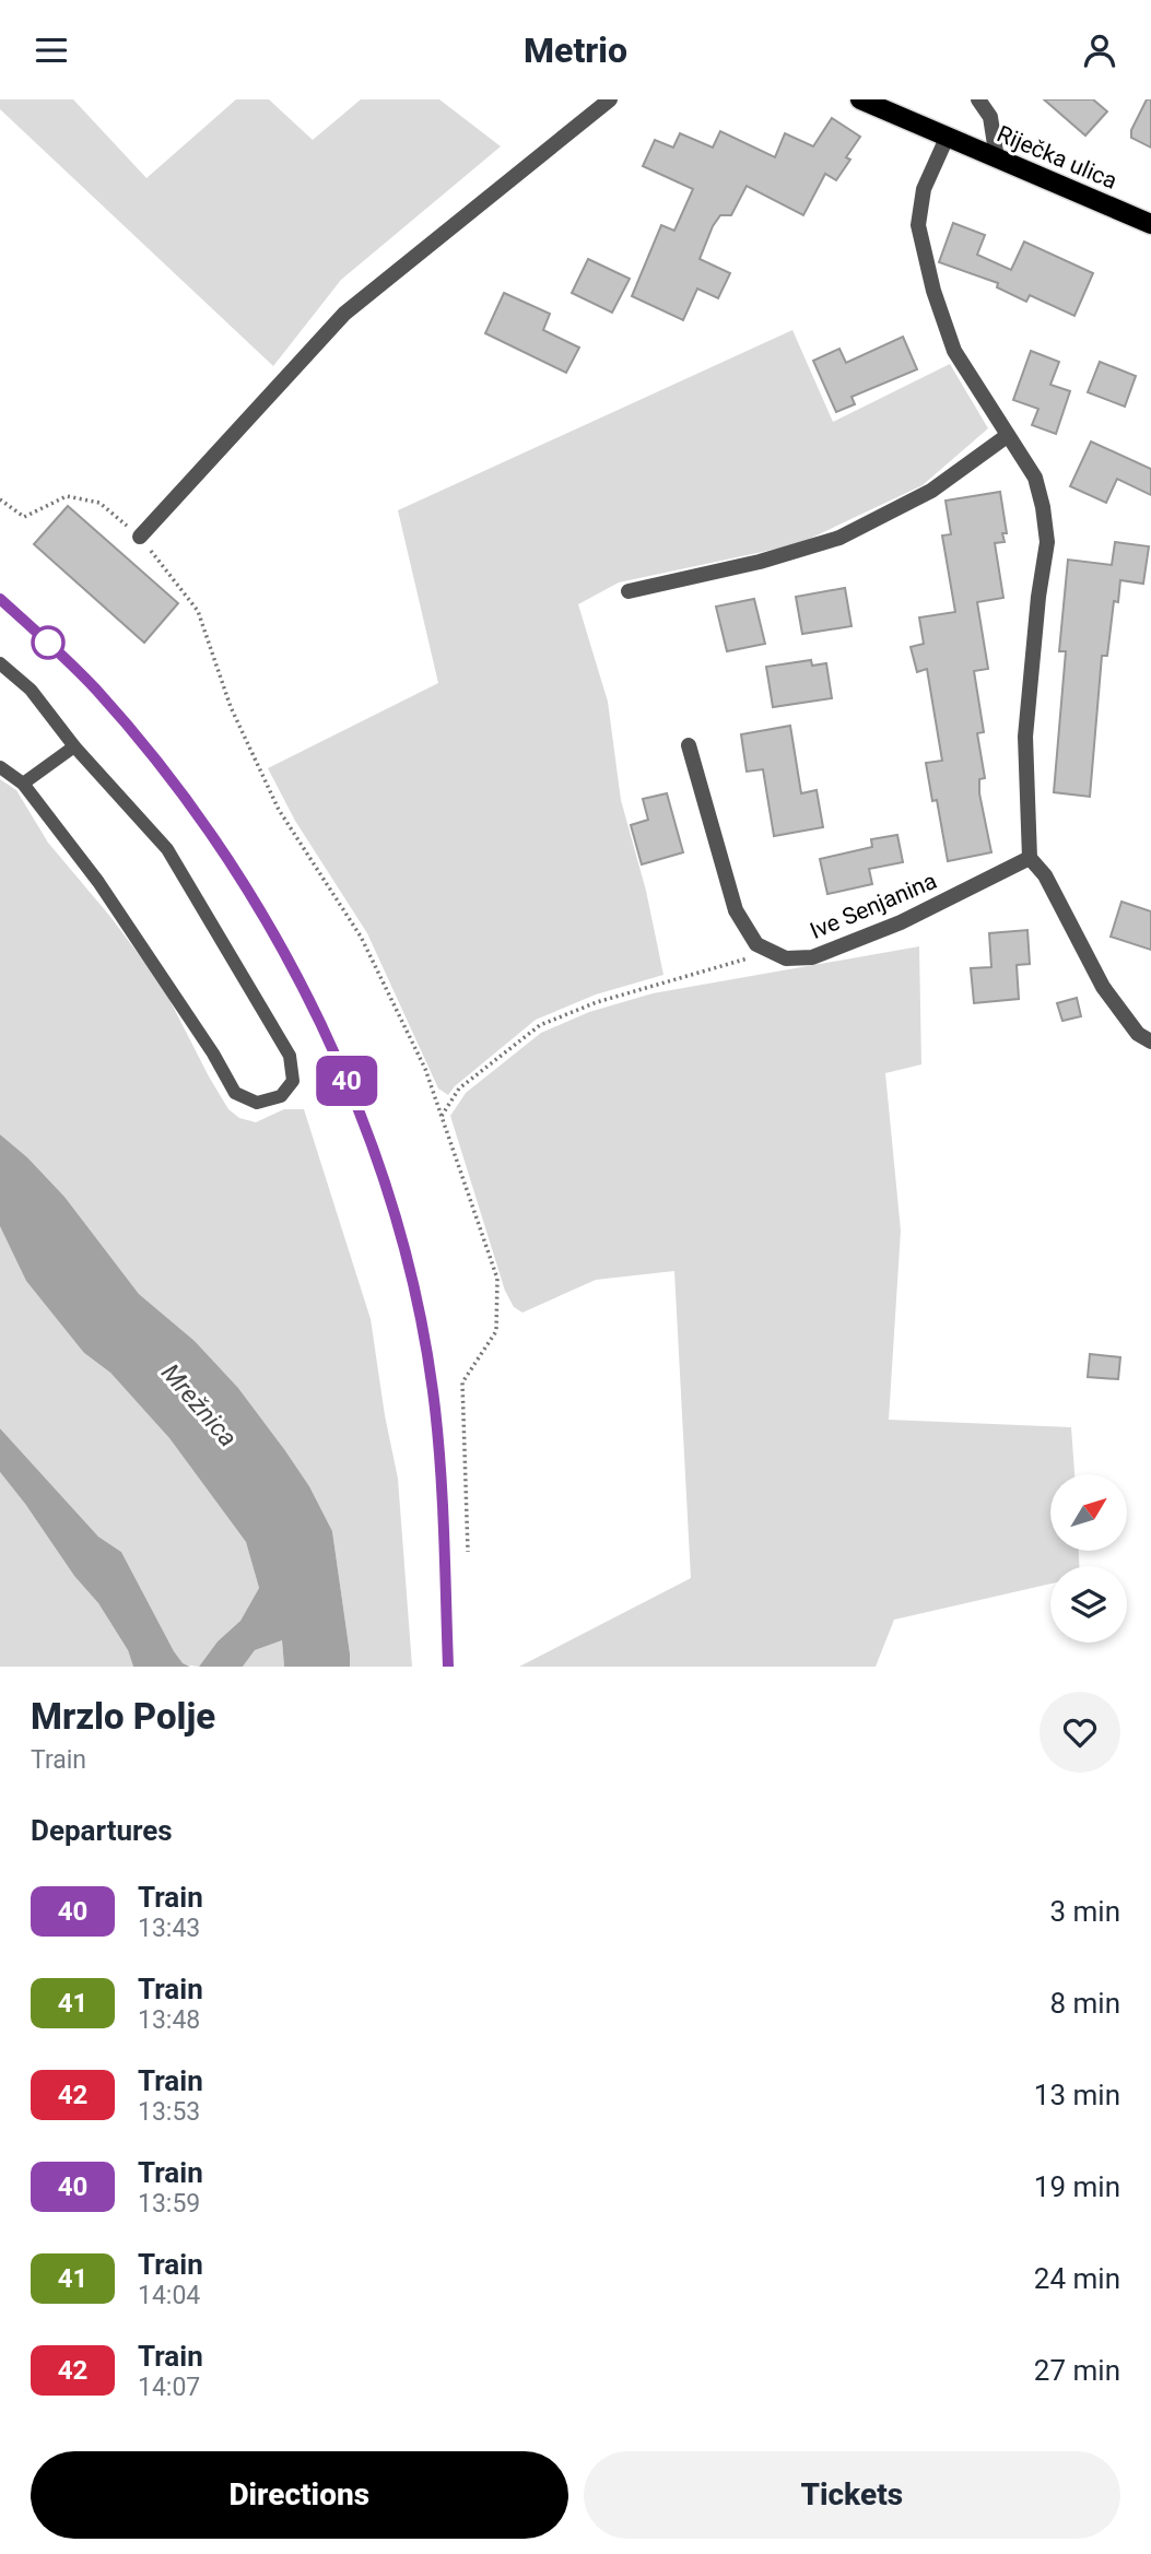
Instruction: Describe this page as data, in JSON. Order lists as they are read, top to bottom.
{
  "streets": {
    "main road": ["Riječka ulica"],
    "street": ["Ive Senjanina"]
  },
  "water": ["Mrežnica"],
  "north": "top right",
  "page": {
    "header": "Metrio",
    "on_map": "40",
    "heading": [
      ["Mrzlo Polje", "Train"],
      "Departures"
    ],
    "list": [
      {
        "mark": "40",
        "name": "Train",
        "note": "13:43",
        "value": "3 min"
      },
      {
        "mark": "41",
        "name": "Train",
        "note": "13:48",
        "value": "8 min"
      },
      {
        "mark": "42",
        "name": "Train",
        "note": "13:53",
        "value": "13 min"
      },
      {
        "mark": "40",
        "name": "Train",
        "note": "13:59",
        "value": "19 min"
      },
      {
        "mark": "41",
        "name": "Train",
        "note": "14:04",
        "value": "24 min"
      },
      {
        "mark": "42",
        "name": "Train",
        "note": "14:07",
        "value": "27 min"
      }
    ],
    "buttons": ["Directions", "Tickets"]
  }
}
